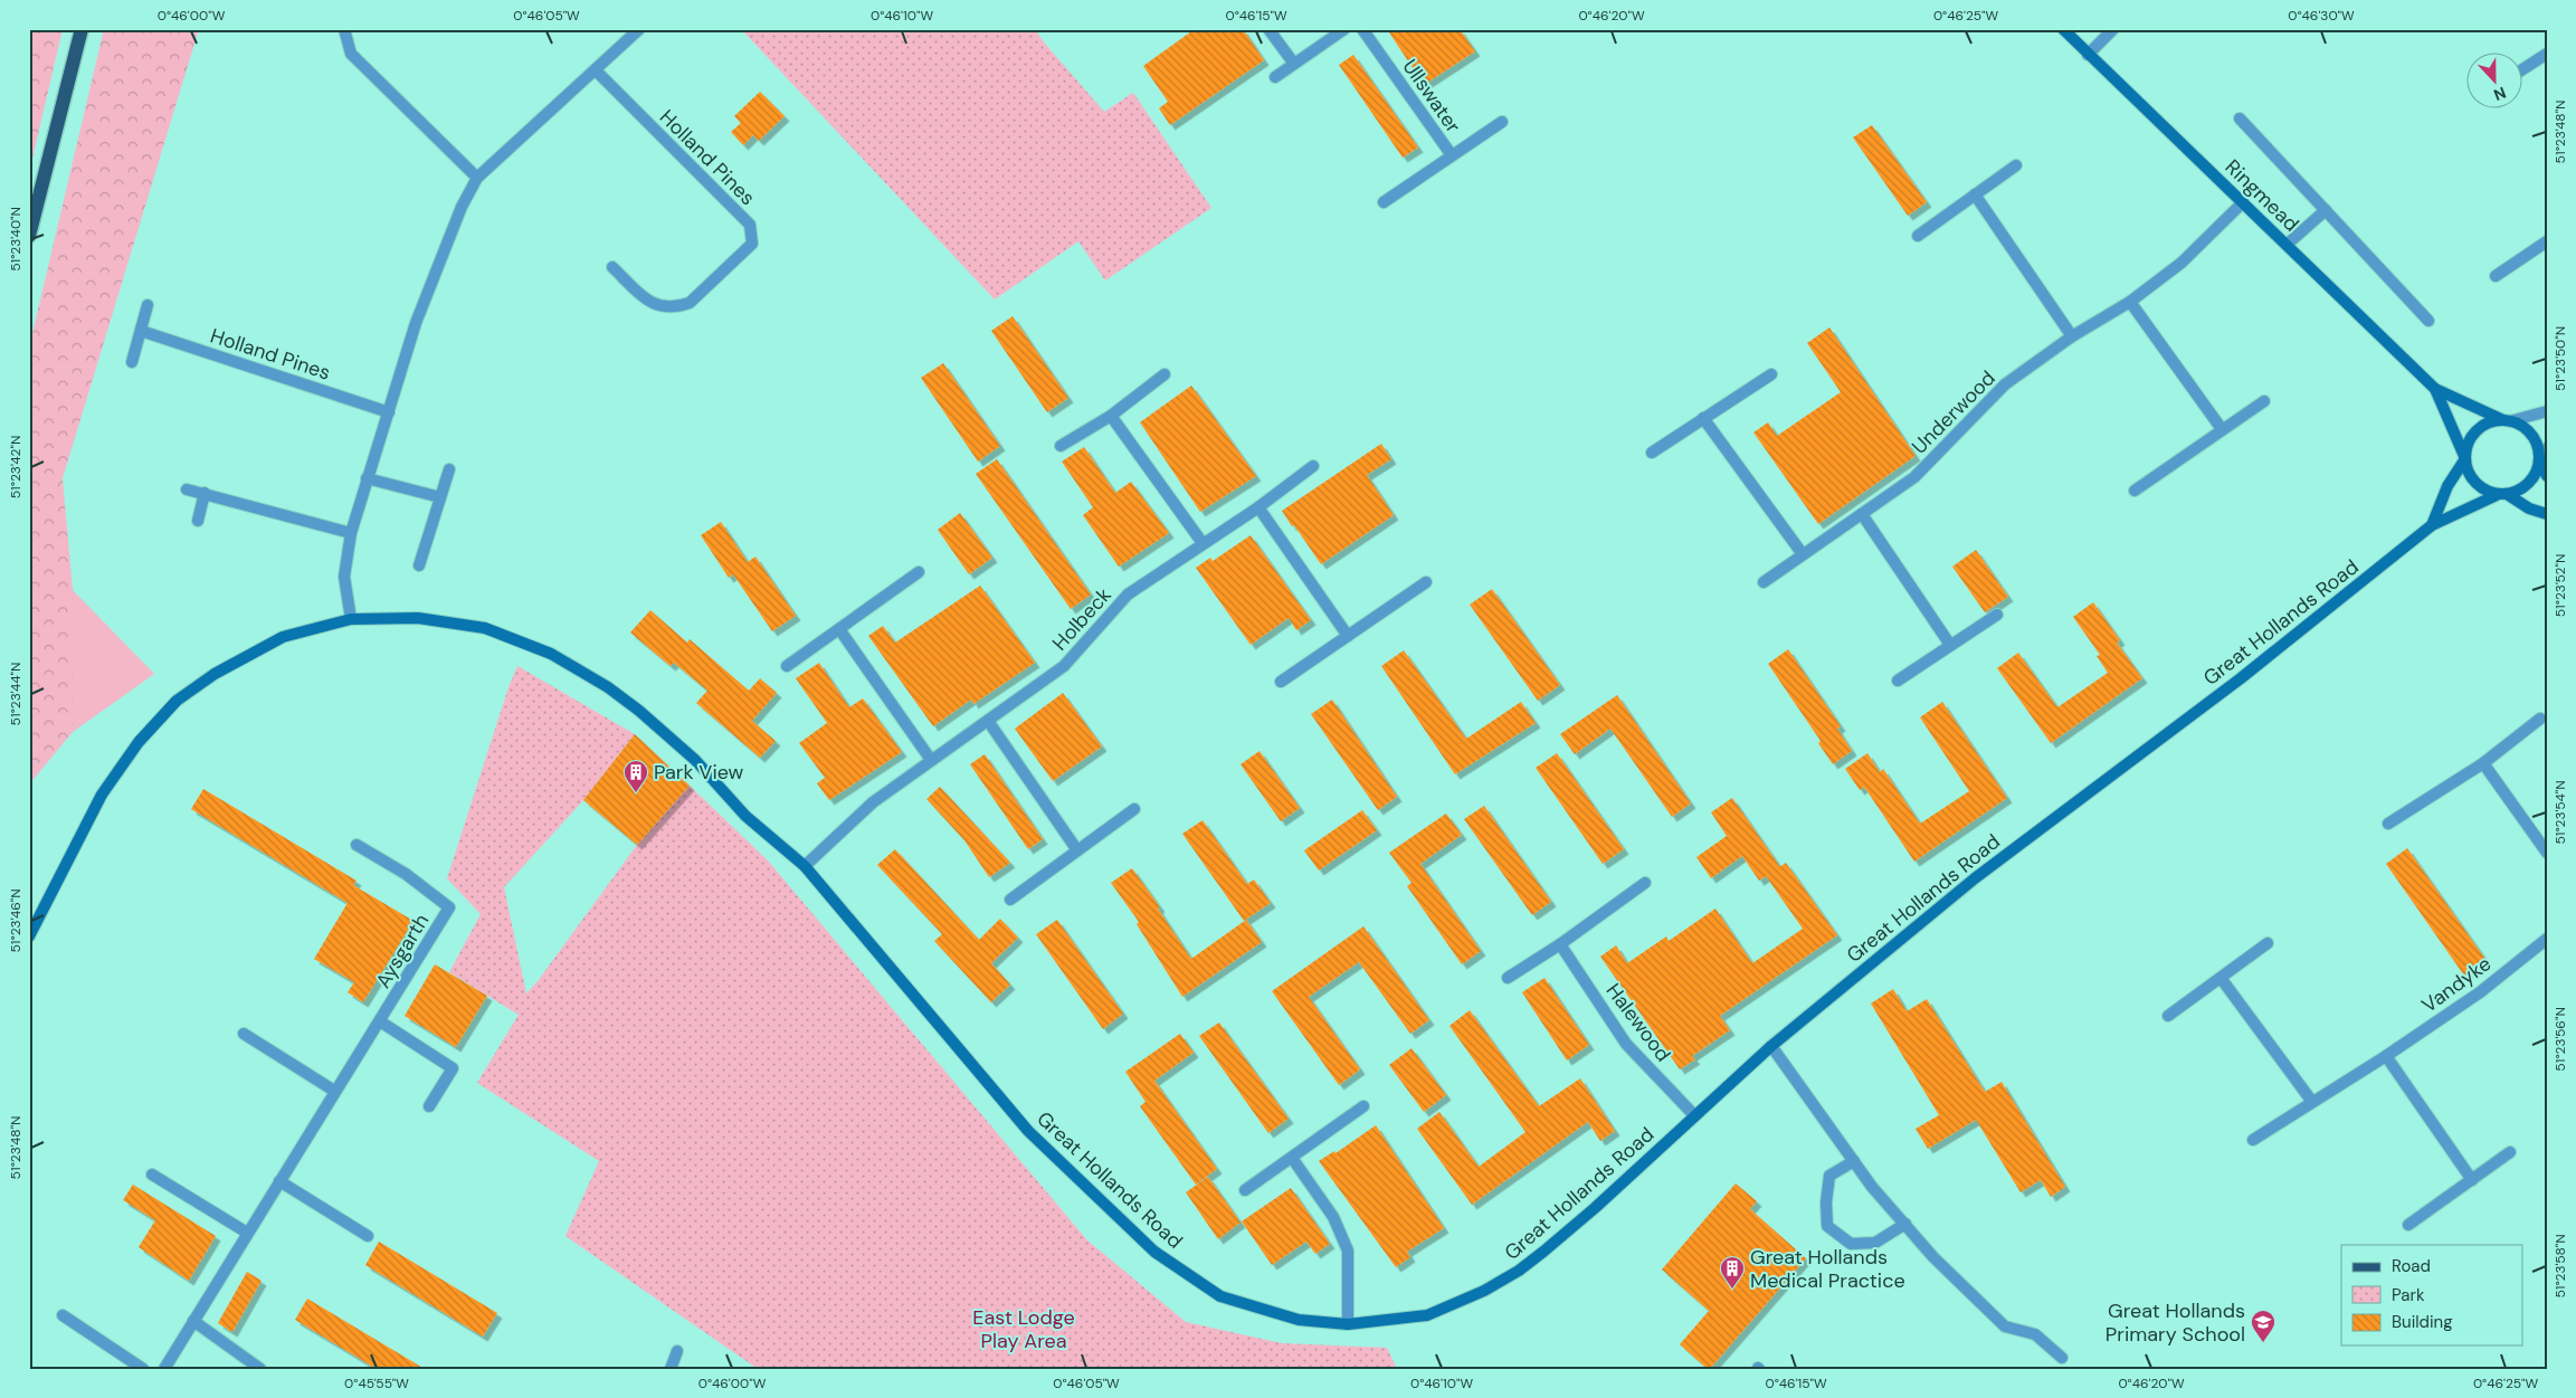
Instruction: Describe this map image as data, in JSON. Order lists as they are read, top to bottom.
{
  "streets": {
    "street": [
      "Ullswater",
      "Holland Pines",
      "Ringmead",
      "Underwood",
      "Holbeck",
      "Great Hollands Road",
      "Aysgarth",
      "Vandyke",
      "Halewood"
    ]
  },
  "crossings": [
    ["Ringmead", "Underwood"],
    ["Ringmead", "Great Hollands Road"],
    ["Holbeck", "Great Hollands Road"],
    ["Great Hollands Road", "Halewood"]
  ],
  "parks": ["East Lodge Play Area"],
  "places": {
    "building": ["Park View", "Great Hollands Medical Practice"],
    "school or university": ["Great Hollands Primary School"]
  },
  "legend": ["Road", "Park", "Building"],
  "north": "bottom",
  "coordinates": [
    "0°46'00\"W",
    "0°46'05\"W",
    "0°46'10\"W",
    "0°46'15\"W",
    "0°46'20\"W",
    "0°46'25\"W",
    "0°46'30\"W",
    "51°23'48\"N",
    "51°23'40\"N",
    "51°23'50\"N",
    "51°23'42\"N",
    "51°23'52\"N",
    "51°23'44\"N",
    "51°23'54\"N",
    "51°23'46\"N",
    "51°23'56\"N",
    "51°23'58\"N",
    "0°45'55\"W"
  ]
}
